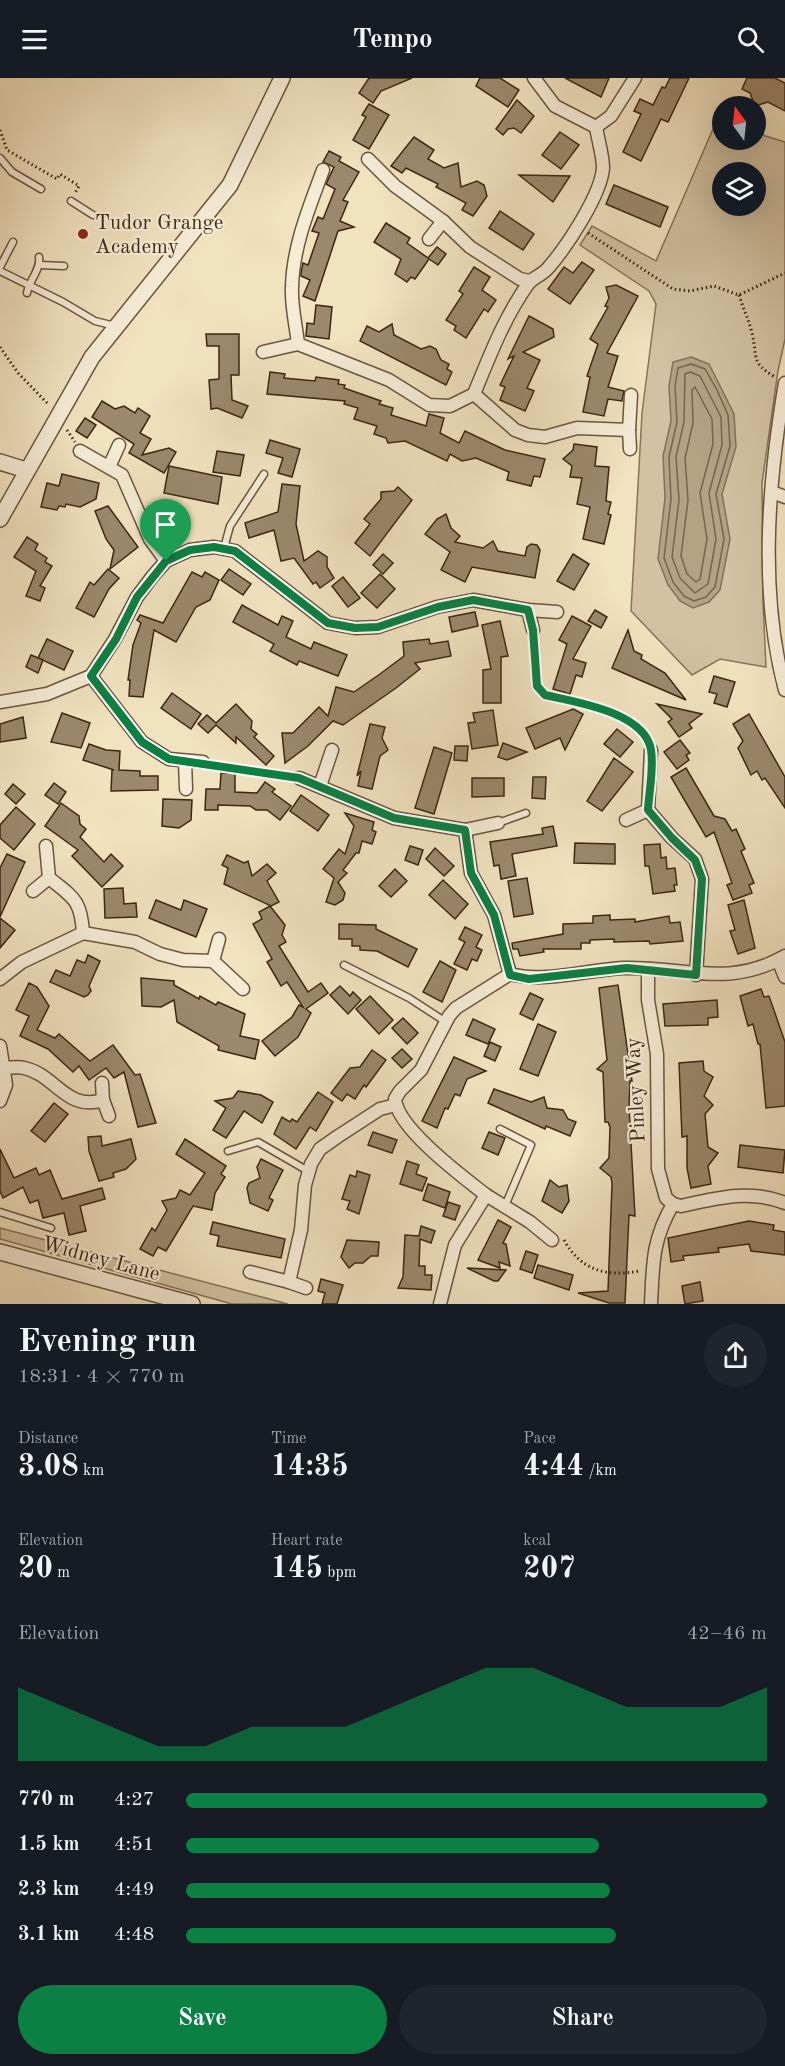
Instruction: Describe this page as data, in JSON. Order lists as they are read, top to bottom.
{
  "streets": {
    "street": ["Pinley Way", "Widney Lane"]
  },
  "places": ["Tudor Grange Academy"],
  "north": "top",
  "page": {
    "header": "Tempo",
    "heading": ["Evening run", "18:31 · 4 × 770 m"],
    "stats": [
      ["Distance", "3.08 km"],
      ["Time", "14:35"],
      ["Pace", "4:44 /km"],
      ["Elevation", "20 m"],
      ["Heart rate", "145 bpm"],
      ["kcal", "207"]
    ],
    "chart": ["Elevation", "42–46 m"],
    "list": [
      {
        "name": "770 m",
        "note": "4:27"
      },
      {
        "name": "1.5 km",
        "note": "4:51"
      },
      {
        "name": "2.3 km",
        "note": "4:49"
      },
      {
        "name": "3.1 km",
        "note": "4:48"
      }
    ],
    "buttons": ["Save", "Share"]
  }
}
